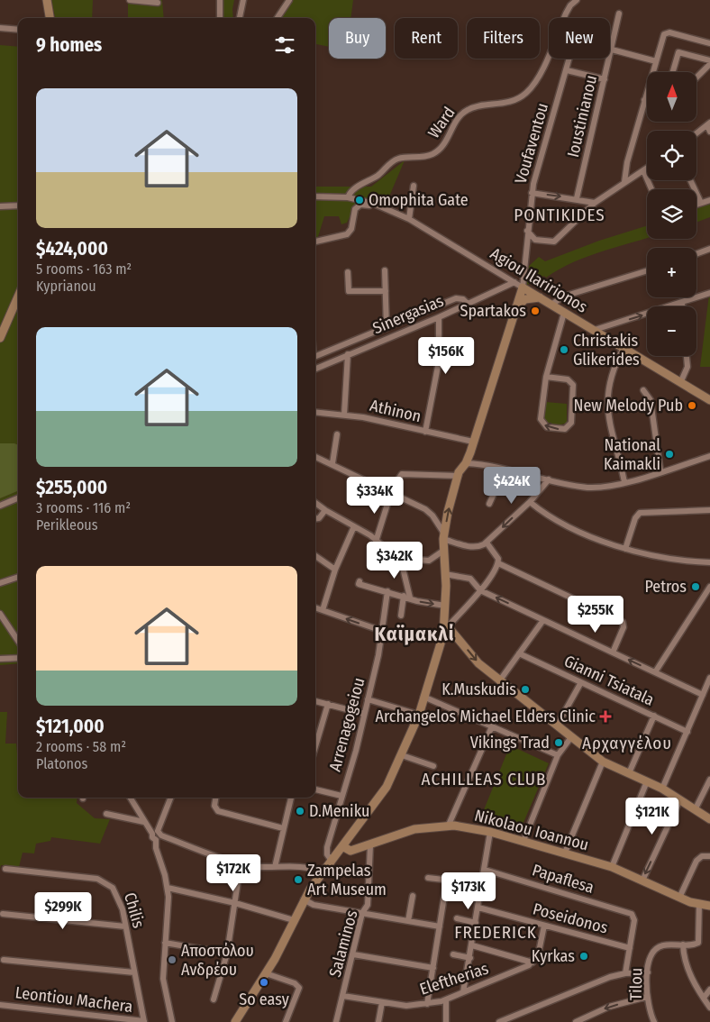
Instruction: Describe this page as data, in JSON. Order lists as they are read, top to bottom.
{
  "streets": {
    "street": [
      "Ioustinianou",
      "Ward",
      "Voufaventou",
      "Agiou Ilaririonos",
      "Sinergasias",
      "Athinon",
      "Gianni Tsiatala",
      "Arrenagogeiou",
      "Nikolaou Ioannou",
      "Papaflesa",
      "Chilis",
      "Poseidonos",
      "Salaminos",
      "Eleftherias",
      "Tilou",
      "Leontiou Machera"
    ]
  },
  "crossings": [
    ["Ward", "Agiou Ilaririonos"],
    ["Voufaventou", "Agiou Ilaririonos"],
    ["Agiou Ilaririonos", "Sinergasias"],
    ["Nikolaou Ioannou", "Salaminos"],
    ["Nikolaou Ioannou", "Tilou"],
    ["Papaflesa", "Poseidonos"],
    ["Chilis", "Leontiou Machera"],
    ["Salaminos", "Eleftherias"]
  ],
  "districts": [
    "PONTIKIDES",
    "Καϊμακλί",
    "Αρχαγγέλου",
    "ACHILLEAS CLUB",
    "FREDERICK"
  ],
  "places": {
    "other": [
      "Omophita Gate",
      "Spartakos",
      "Christakis Glikerides",
      "New Melody Pub",
      "National Kaimakli",
      "Petros",
      "K.Muskudis",
      "Vikings Trad",
      "D.Meniku",
      "Zampelas Art Museum",
      "Kyrkas",
      "Αποστόλου Ανδρέου",
      "So easy"
    ],
    "health": ["Archangelos Michael Elders Clinic"]
  },
  "north": "top",
  "page": {
    "chip": [
      "Buy",
      "Rent",
      "Filters",
      "New"
    ],
    "heading": "9 homes",
    "map_buttons": ["+", "−"],
    "list": [
      {
        "name": "$424,000",
        "note": "5 rooms · 163 m² · Kyprianou"
      },
      {
        "name": "$255,000",
        "note": "3 rooms · 116 m² · Perikleous"
      },
      {
        "name": "$121,000",
        "note": "2 rooms · 58 m² · Platonos"
      }
    ],
    "price": [
      "$156K",
      "$424K",
      "$334K",
      "$342K",
      "$255K",
      "$121K",
      "$172K",
      "$173K",
      "$299K"
    ]
  }
}
